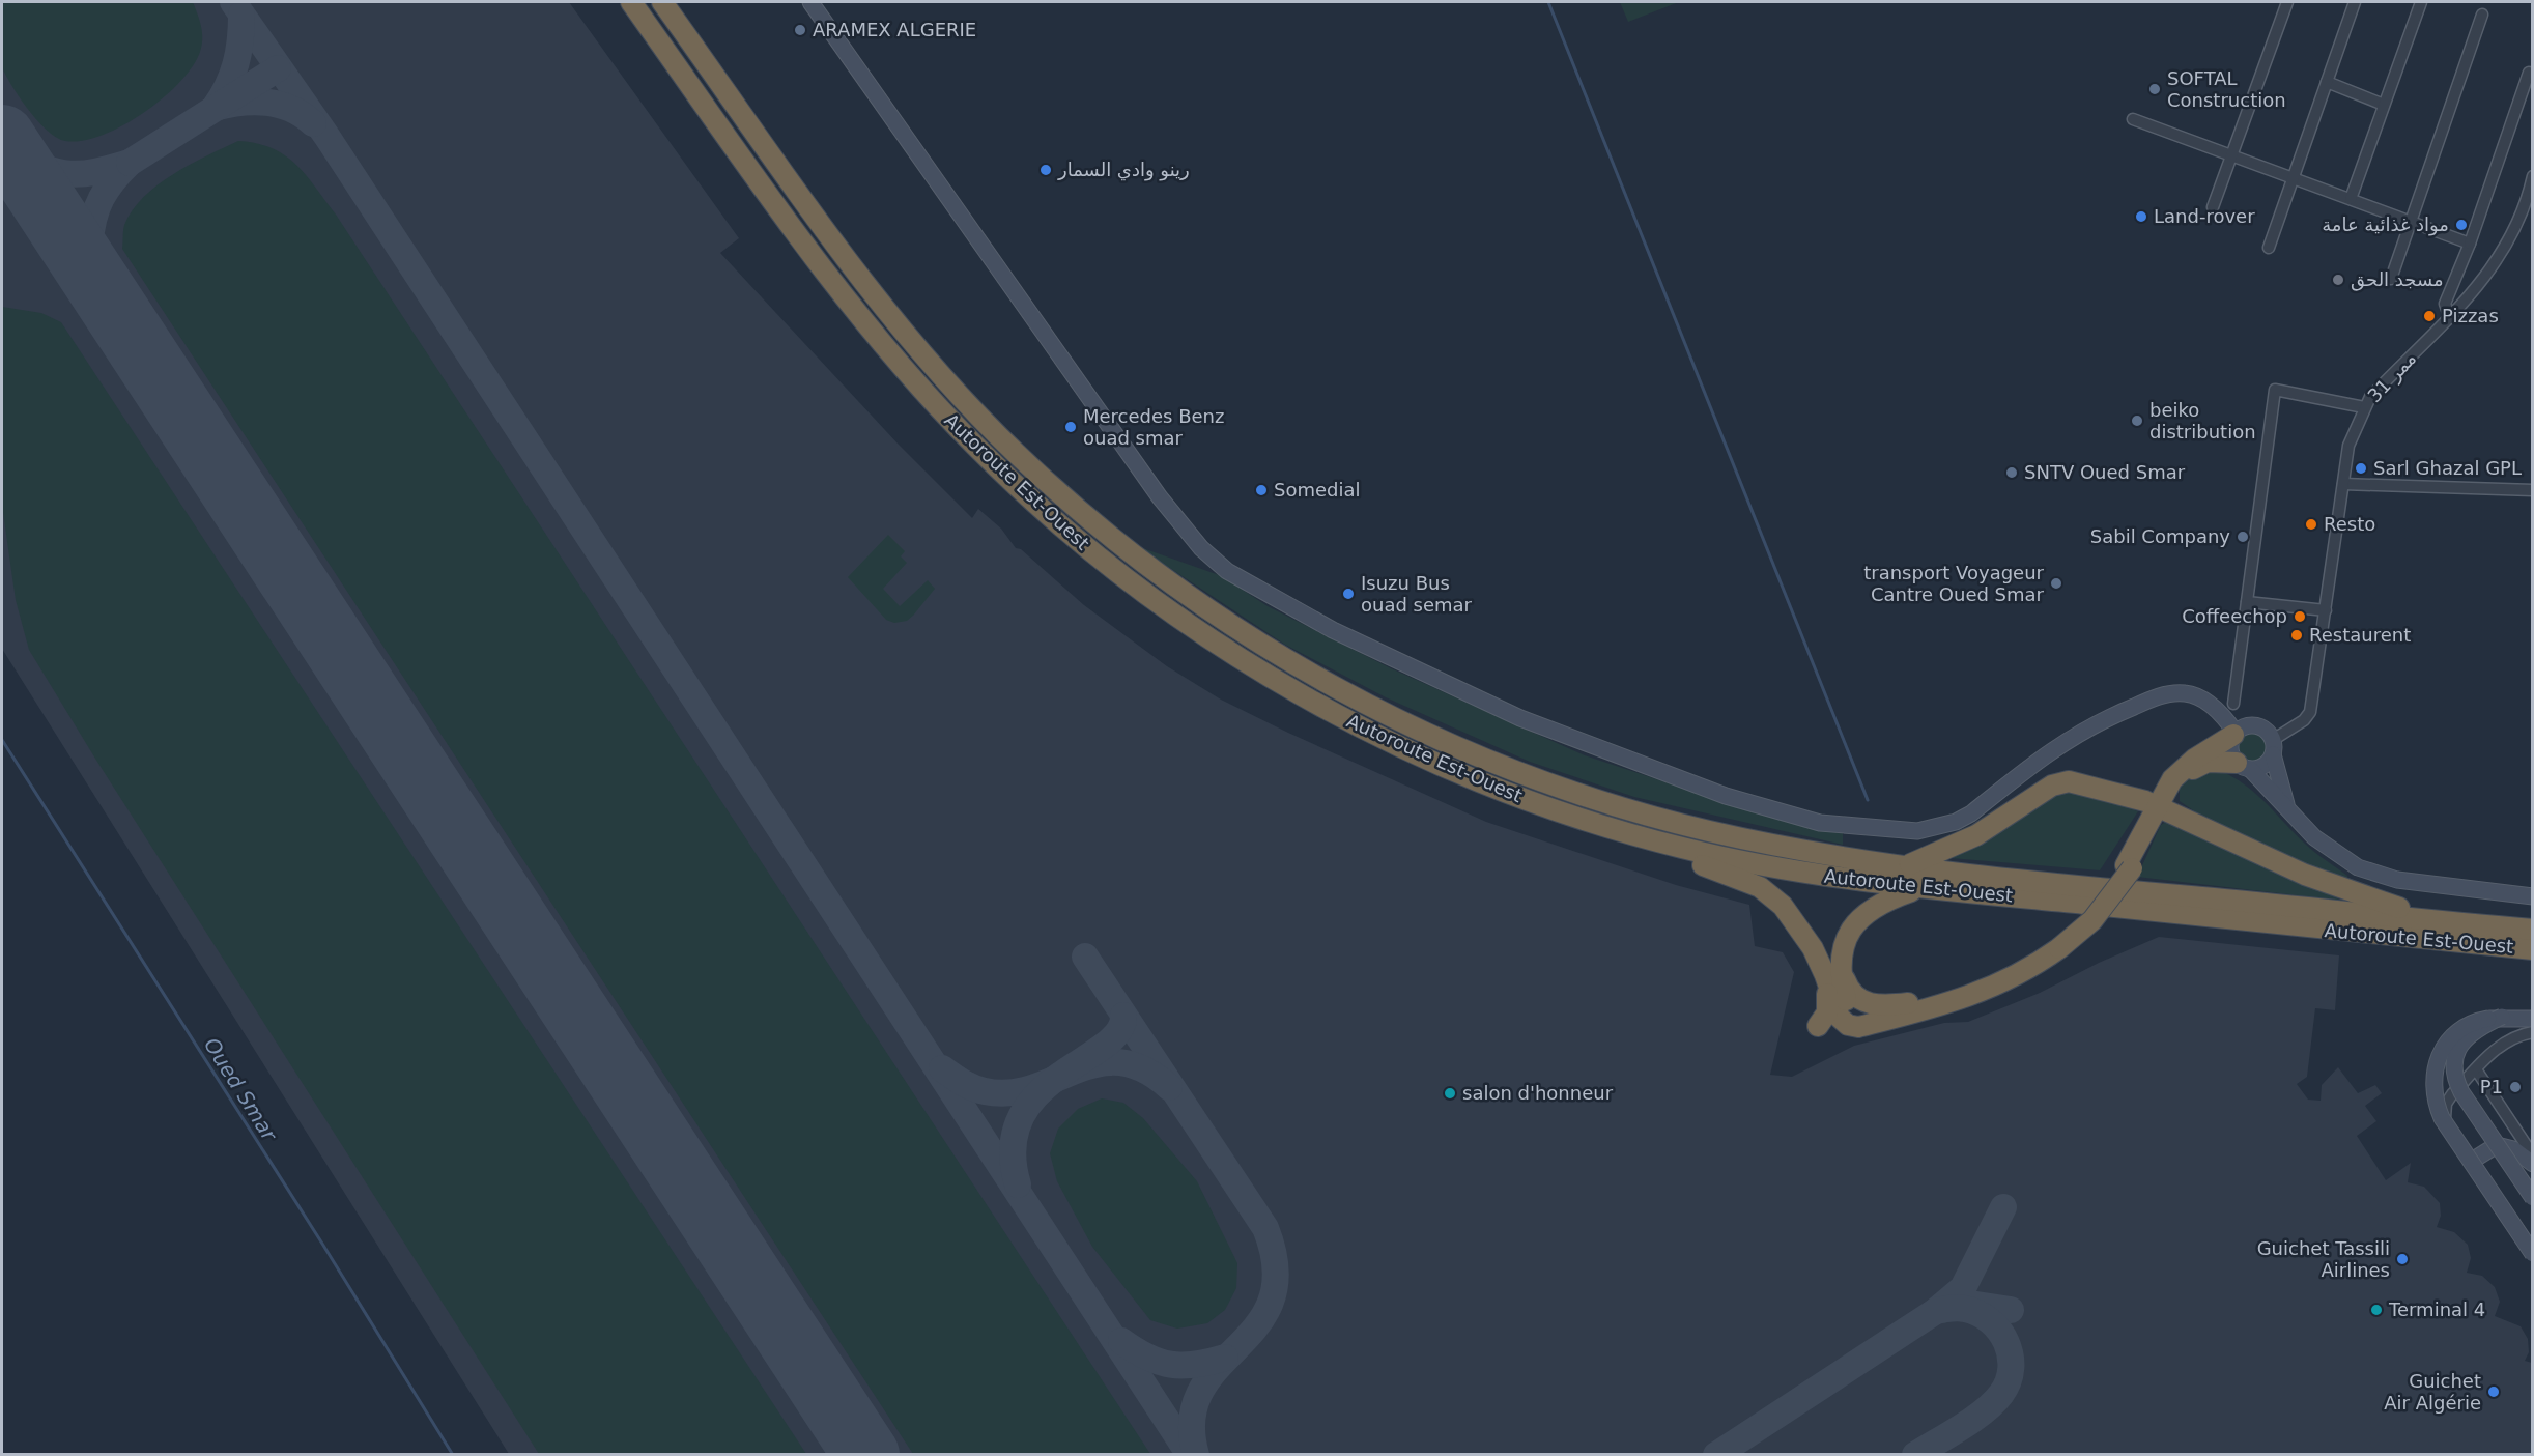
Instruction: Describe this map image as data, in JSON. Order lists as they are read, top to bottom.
{
  "streets": {
    "highway": ["Autoroute Est-Ouest"],
    "street": ["ممر 31"]
  },
  "water": ["Oued Smar"],
  "places": [
    "ARAMEX ALGERIE",
    "SOFTAL Construction",
    "رينو وادي السمار",
    "Land-rover",
    "مواد غذائية عامة",
    "مسجد الحق",
    "Pizzas",
    "beiko distribution",
    "Mercedes Benz ouad smar",
    "Sarl Ghazal GPL",
    "SNTV Oued Smar",
    "Somedial",
    "Resto",
    "Sabil Company",
    "transport Voyageur Cantre Oued Smar",
    "Isuzu Bus ouad semar",
    "Coffeechop",
    "Restaurent",
    "P1",
    "salon d'honneur",
    "Guichet Tassili Airlines",
    "Terminal 4",
    "Guichet Air Algérie"
  ]
}
